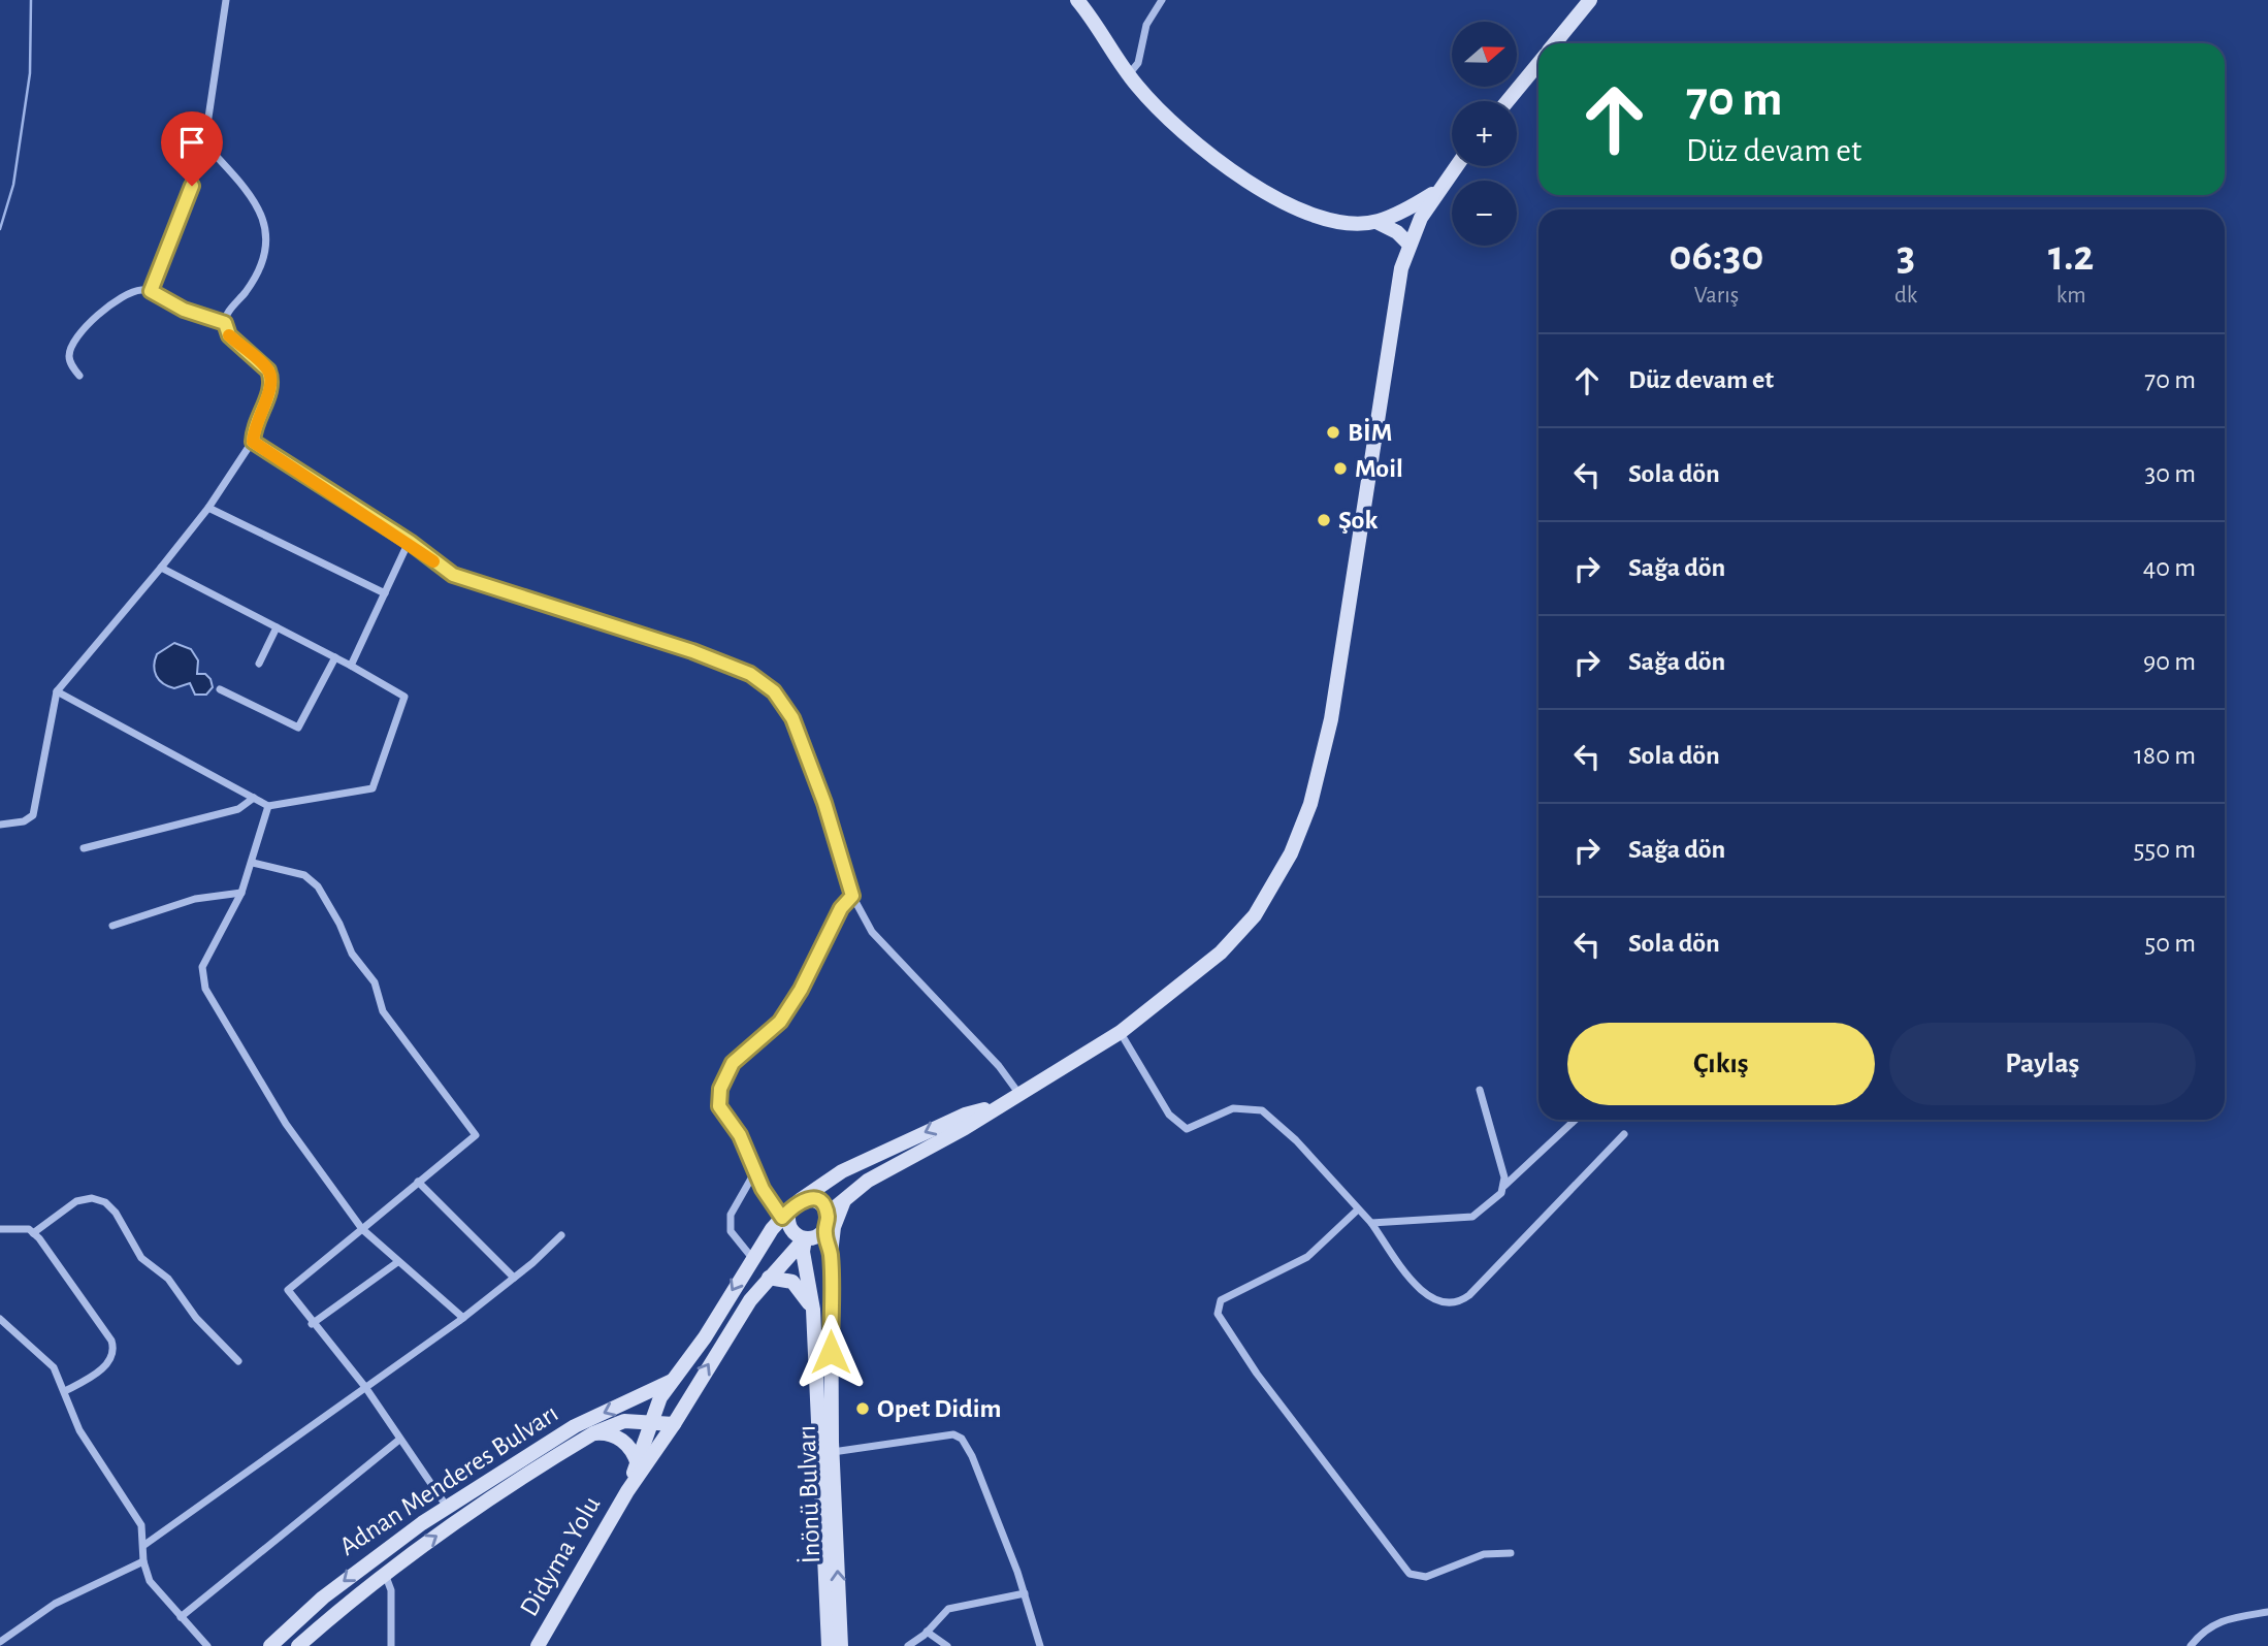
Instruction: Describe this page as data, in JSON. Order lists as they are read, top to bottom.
{
  "streets": {
    "main road": ["Adnan Menderes Bulvarı", "İnönü Bulvarı", "Didyma Yolu"]
  },
  "places": [
    "BİM",
    "Moil",
    "Şok",
    "Opet Didim"
  ],
  "north": "right",
  "page": {
    "map_buttons": ["+", "−"],
    "turn": ["70 m", "Düz devam et"],
    "eta": [
      "06:30",
      "Varış",
      "3",
      "dk",
      "1.2",
      "km"
    ],
    "list": [
      {
        "name": "Düz devam et",
        "value": "70 m"
      },
      {
        "name": "Sola dön",
        "value": "30 m"
      },
      {
        "name": "Sağa dön",
        "value": "40 m"
      },
      {
        "name": "Sağa dön",
        "value": "90 m"
      },
      {
        "name": "Sola dön",
        "value": "180 m"
      },
      {
        "name": "Sağa dön",
        "value": "550 m"
      },
      {
        "name": "Sola dön",
        "value": "50 m"
      }
    ],
    "buttons": ["Çıkış", "Paylaş"]
  }
}
